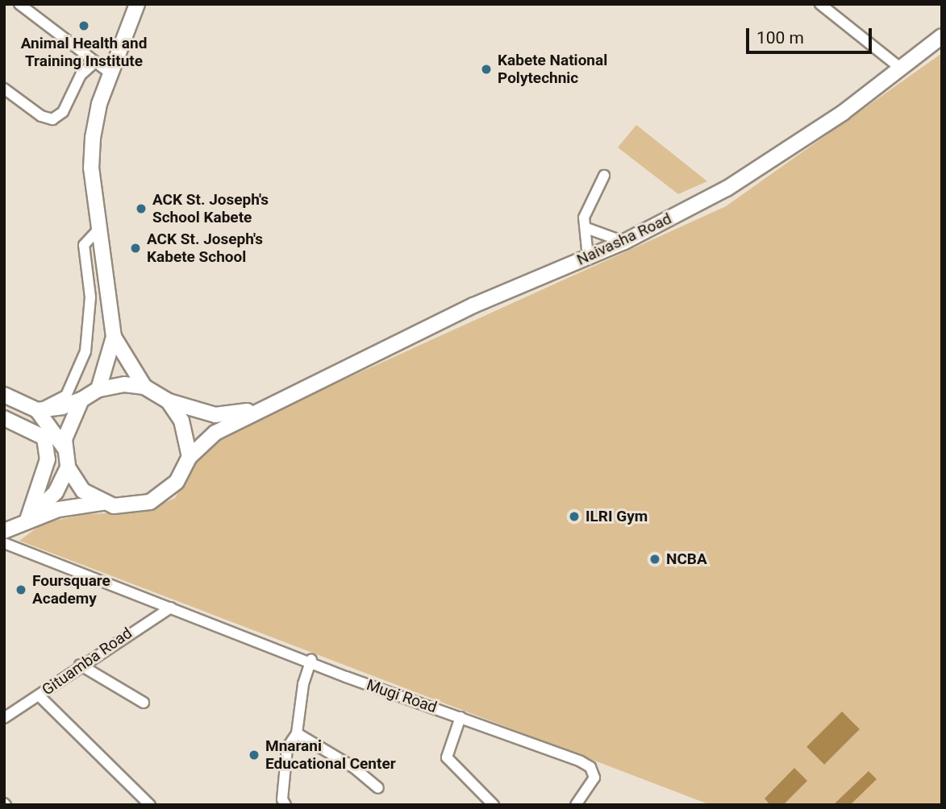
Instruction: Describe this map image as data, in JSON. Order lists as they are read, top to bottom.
{
  "streets": {
    "main road": ["Naivasha Road"],
    "street": ["Gituamba Road", "Mugi Road"]
  },
  "crossings": [
    ["Gituamba Road", "Mugi Road"]
  ],
  "places": [
    "Animal Health and Training Institute",
    "Kabete National Polytechnic",
    "ACK St. Joseph's School Kabete",
    "ACK St. Joseph's Kabete School",
    "ILRI Gym",
    "NCBA",
    "Foursquare Academy",
    "Mnarani Educational Center"
  ],
  "scale_bar": "100 m"
}
